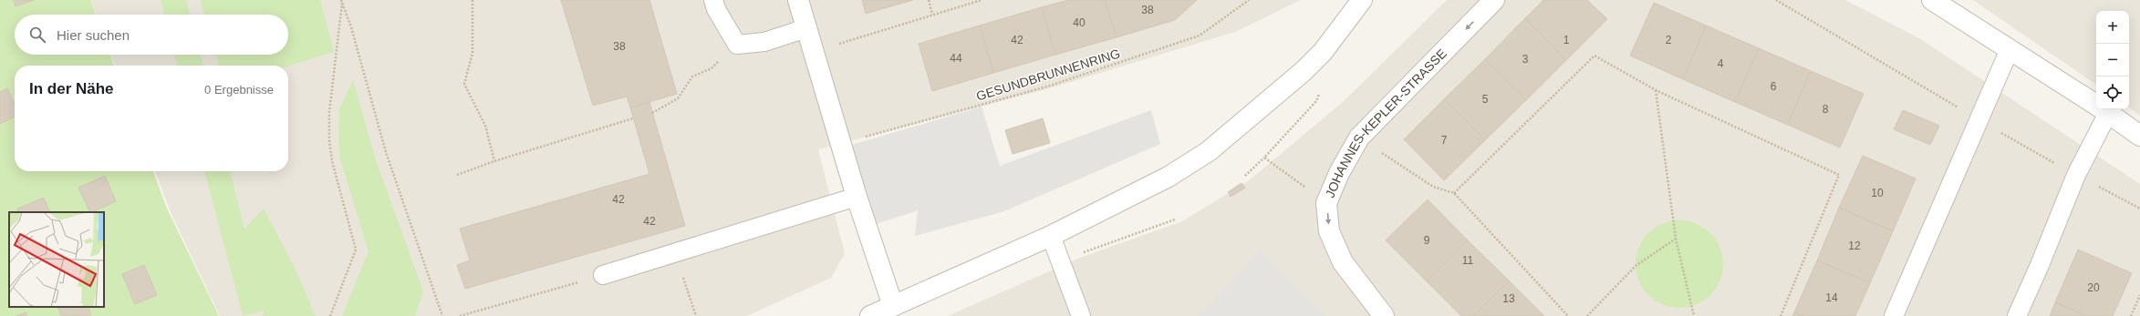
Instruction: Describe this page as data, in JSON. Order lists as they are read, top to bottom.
{
  "streets": {
    "street": ["JOHANNES-KEPLER-STRASSE"],
    "path": ["GESUNDBRUNNENRING"]
  },
  "one_way": ["JOHANNES-KEPLER-STRASSE"],
  "house_numbers": [
    "38",
    "40",
    "42",
    "1",
    "2",
    "38",
    "44",
    "3",
    "4",
    "6",
    "5",
    "8",
    "7",
    "10",
    "42",
    "42",
    "9",
    "12",
    "11",
    "20",
    "14",
    "13"
  ],
  "page": {
    "map_buttons": ["+", "−"],
    "search": "Hier suchen",
    "heading": ["In der Nähe", "0 Ergebnisse"]
  }
}
